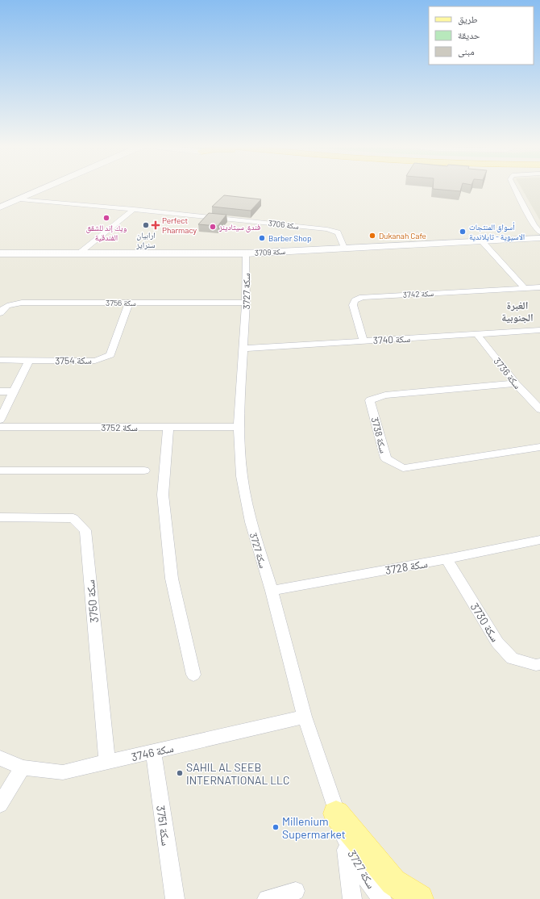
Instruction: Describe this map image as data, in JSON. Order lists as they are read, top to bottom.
{
  "streets": {
    "street": [
      "سكة 3706",
      "سكة 3709",
      "سكة 3727",
      "سكة 3742",
      "سكة 3756",
      "سكة 3740",
      "سكة 3754",
      "سكة 3736",
      "سكة 3752",
      "سكة 3738",
      "سكة 3728",
      "سكة 3750",
      "سكة 3730",
      "سكة 3746",
      "سكة 3751"
    ]
  },
  "crossings": [
    ["سكة 3706", "سكة 3709"],
    ["سكة 3709", "سكة 3727"],
    ["سكة 3727", "سكة 3756"],
    ["سكة 3727", "سكة 3740"],
    ["سكة 3727", "سكة 3752"],
    ["سكة 3727", "سكة 3728"],
    ["سكة 3727", "سكة 3746"],
    ["سكة 3742", "سكة 3740"],
    ["سكة 3756", "سكة 3754"],
    ["سكة 3740", "سكة 3736"],
    ["سكة 3736", "سكة 3738"],
    ["سكة 3728", "سكة 3730"],
    ["سكة 3750", "سكة 3746"],
    ["سكة 3746", "سكة 3751"]
  ],
  "districts": ["الغبرة الجنوبية"],
  "places": {
    "other": [
      "ويك إند للشقق الفندقية",
      "ارابيان سنرايز",
      "فندق سيتادينز",
      "أسواق المنتجات الاسيوية - تايلاندية",
      "Dukanah Cafe",
      "Barber Shop",
      "SAHIL AL SEEB INTERNATIONAL LLC",
      "Millenium Supermarket"
    ],
    "health": ["Perfect Pharmacy"]
  },
  "legend": ["طريق", "حديقة", "مبنى"]
}
